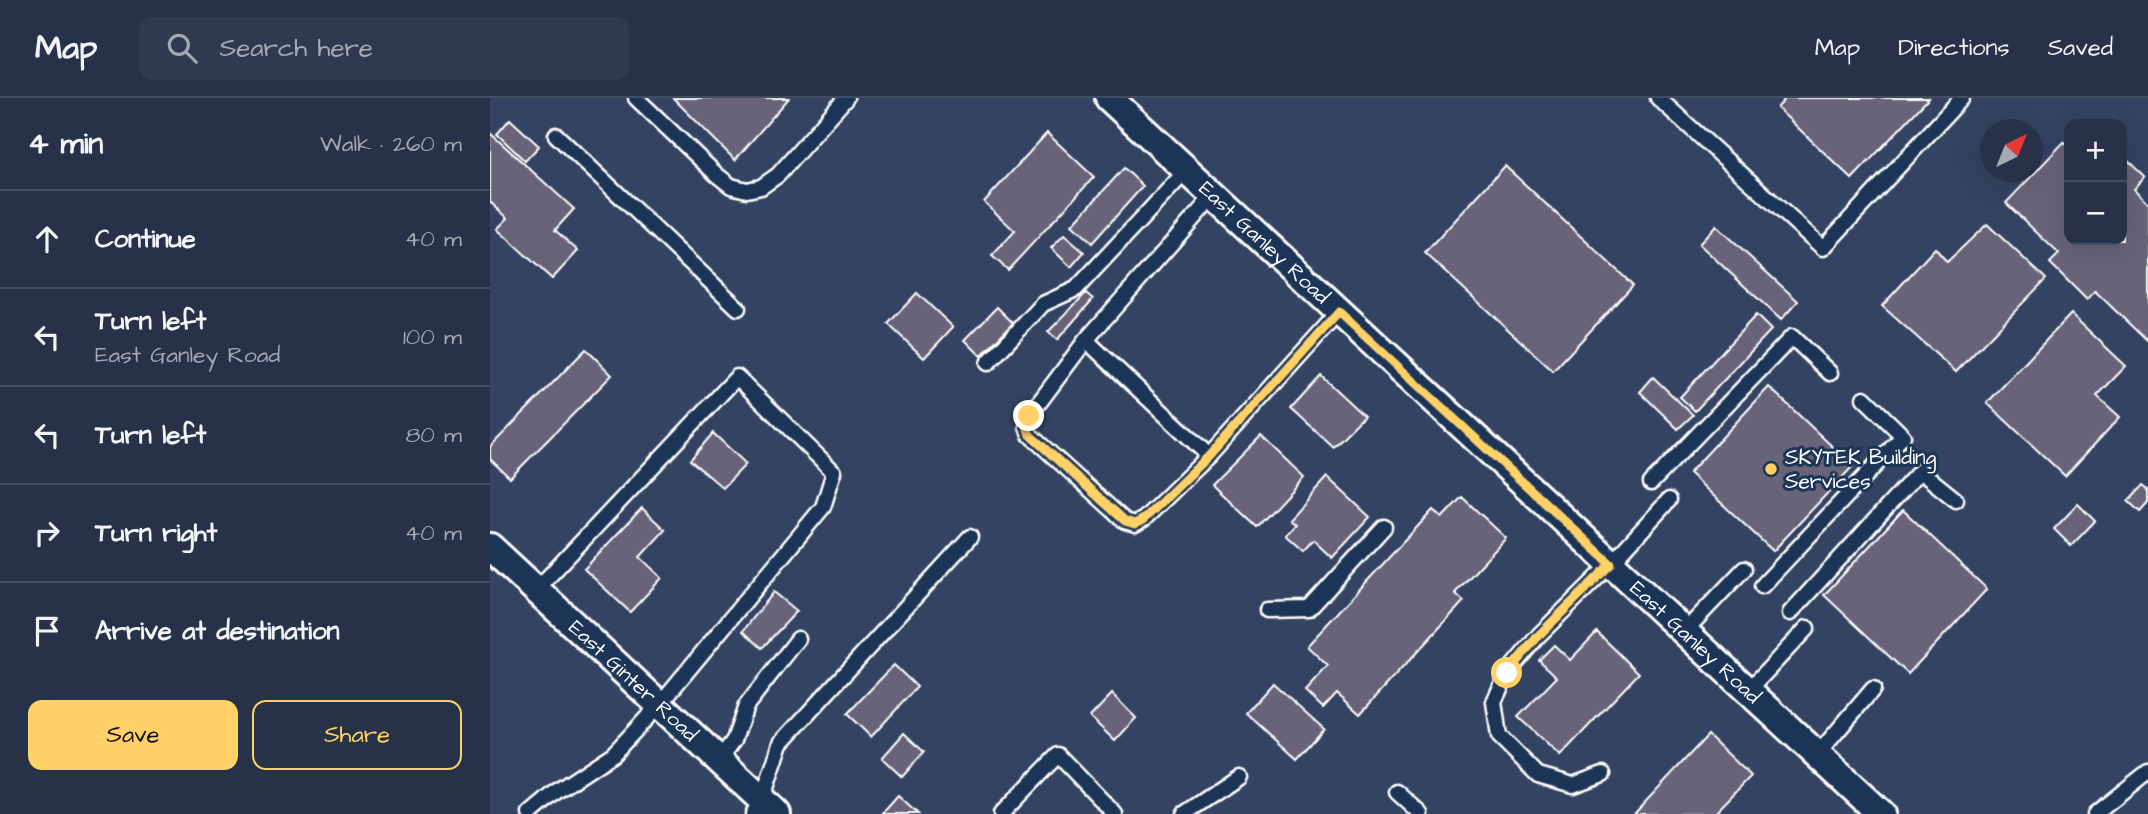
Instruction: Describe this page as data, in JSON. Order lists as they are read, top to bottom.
{
  "streets": {
    "street": ["East Ganley Road", "East Ginter Road"]
  },
  "places": ["SKYTEK Building Services"],
  "north": "top right",
  "page": {
    "header": "Map",
    "search": "Search here",
    "nav": ["Map", "Directions", "Saved"],
    "heading": ["4 min", "Walk · 260 m"],
    "map_buttons": ["+", "−"],
    "list": [
      ["Continue", "40 m"],
      ["Turn left", "East Ganley Road", "100 m"],
      ["Turn left", "80 m"],
      ["Turn right", "40 m"],
      "Arrive at destination"
    ],
    "buttons": ["Save", "Share"]
  }
}
